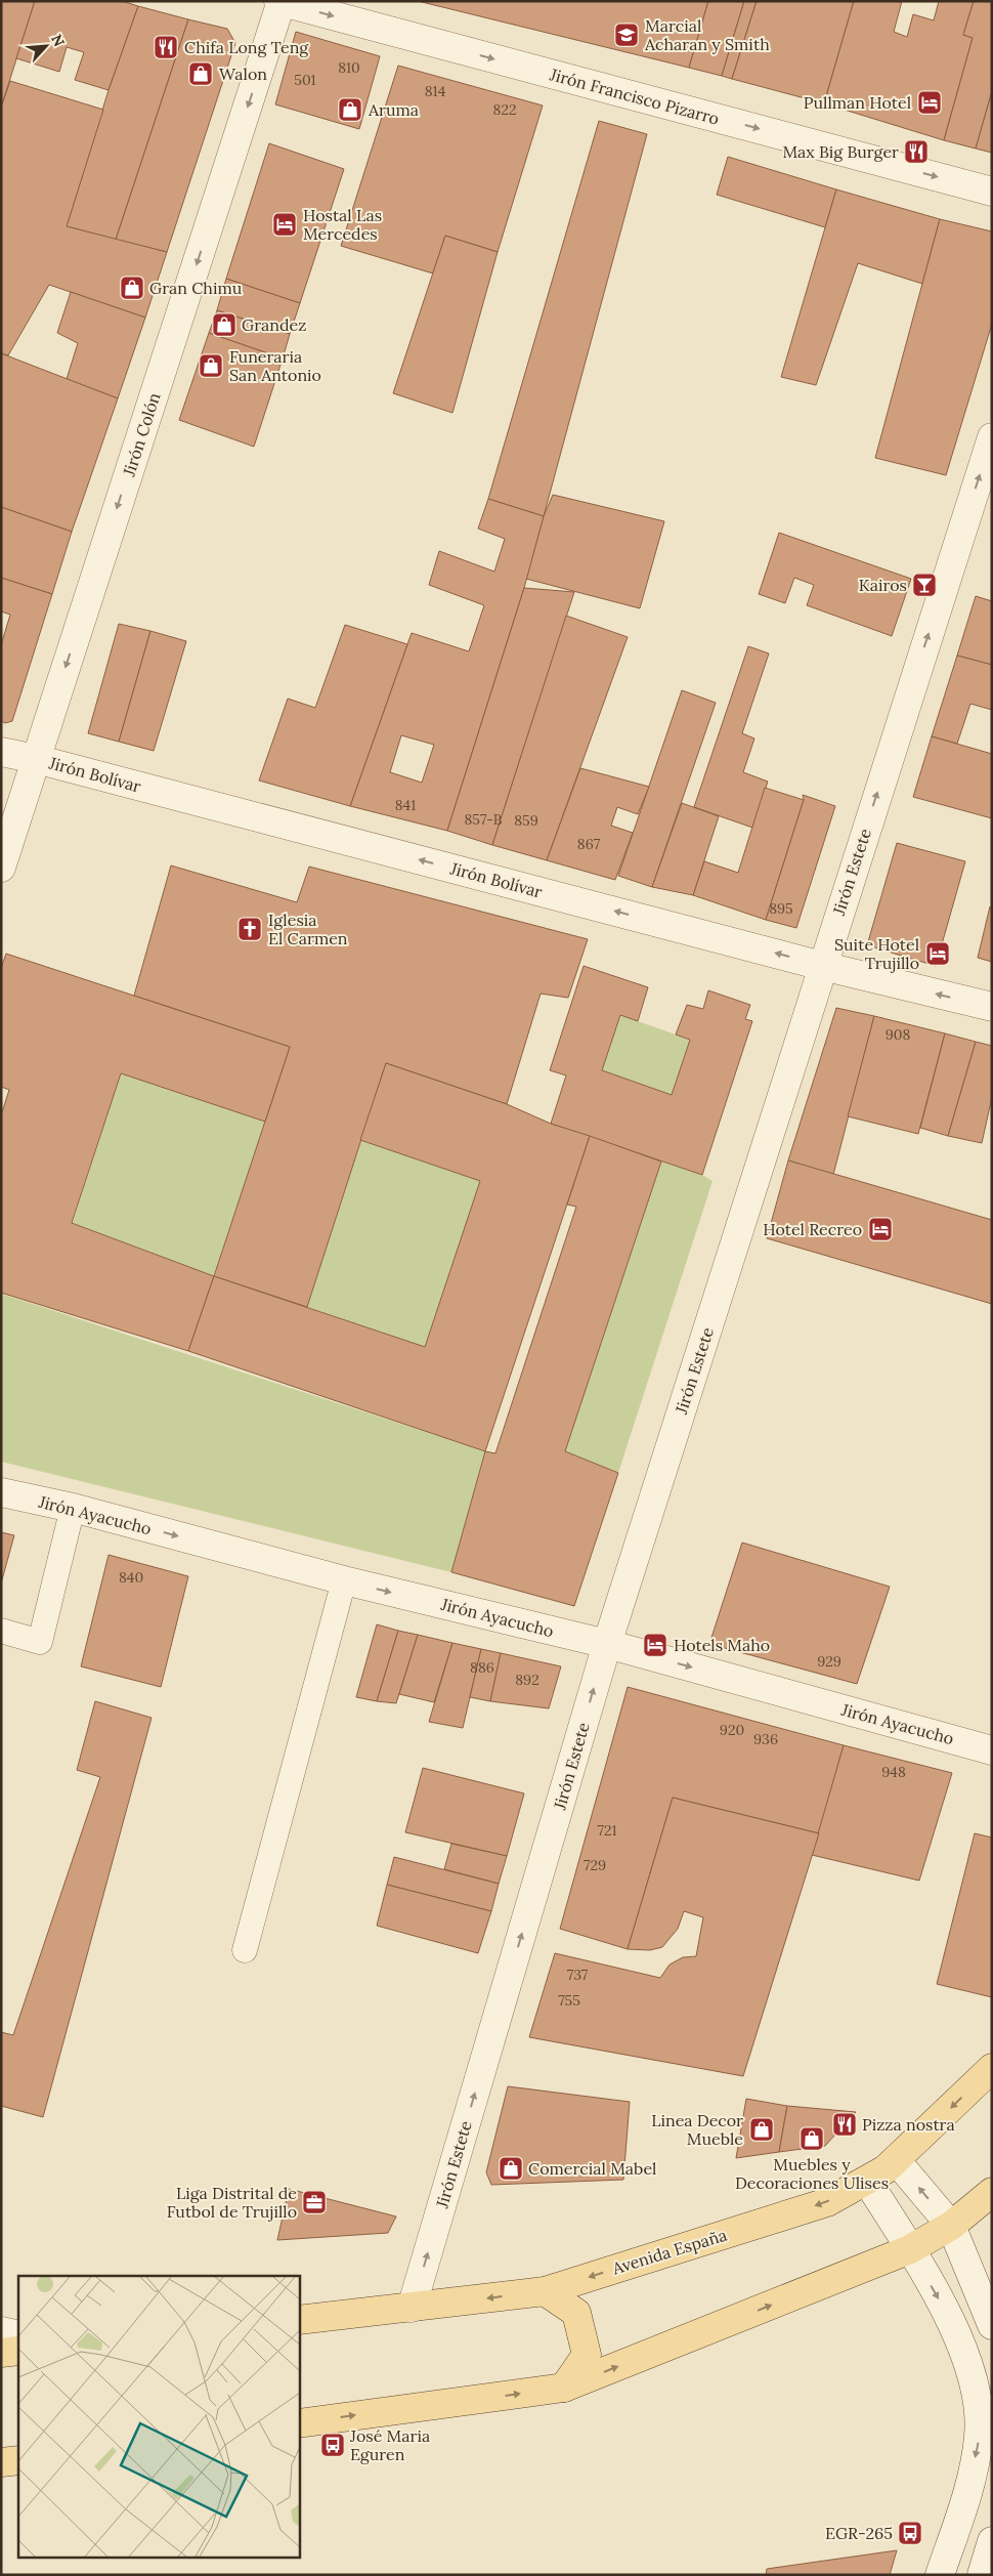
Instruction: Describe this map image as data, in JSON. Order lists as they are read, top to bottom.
{
  "streets": {
    "main road": ["Avenida España"],
    "street": [
      "Jirón Francisco Pizarro",
      "Jirón Colón",
      "Jirón Bolívar",
      "Jirón Estete",
      "Jirón Ayacucho"
    ]
  },
  "crossings": [
    ["Jirón Francisco Pizarro", "Jirón Colón"],
    ["Jirón Colón", "Jirón Bolívar"],
    ["Jirón Bolívar", "Jirón Estete"],
    ["Jirón Estete", "Jirón Ayacucho"],
    ["Jirón Estete", "Avenida España"]
  ],
  "one_way": [
    "Jirón Francisco Pizarro",
    "Jirón Colón",
    "Jirón Bolívar",
    "Jirón Estete",
    "Jirón Ayacucho"
  ],
  "places": {
    "school or university": ["Marcial Acharan y Smith"],
    "restaurant": ["Chifa Long Teng", "Max Big Burger", "Pizza nostra"],
    "shop": [
      "Walon",
      "Aruma",
      "Gran Chimu",
      "Grandez",
      "Funeraria San Antonio",
      "Linea Decor Mueble",
      "Muebles y Decoraciones Ulises",
      "Comercial Mabel"
    ],
    "hotel": [
      "Pullman Hotel",
      "Hostal Las Mercedes",
      "Suite Hotel Trujillo",
      "Hotel Recreo",
      "Hotels Maho"
    ],
    "bar": ["Kairos"],
    "church": ["Iglesia El Carmen"],
    "office": ["Liga Distrital de Futbol de Trujillo"],
    "bus stop": ["José Maria Eguren", "EGR-265"]
  },
  "house_numbers": [
    "810",
    "501",
    "814",
    "822",
    "841",
    "857-B",
    "859",
    "867",
    "895",
    "908",
    "840",
    "929",
    "886",
    "892",
    "920",
    "936",
    "948",
    "721",
    "729",
    "737",
    "755"
  ],
  "north": "top right"
}
